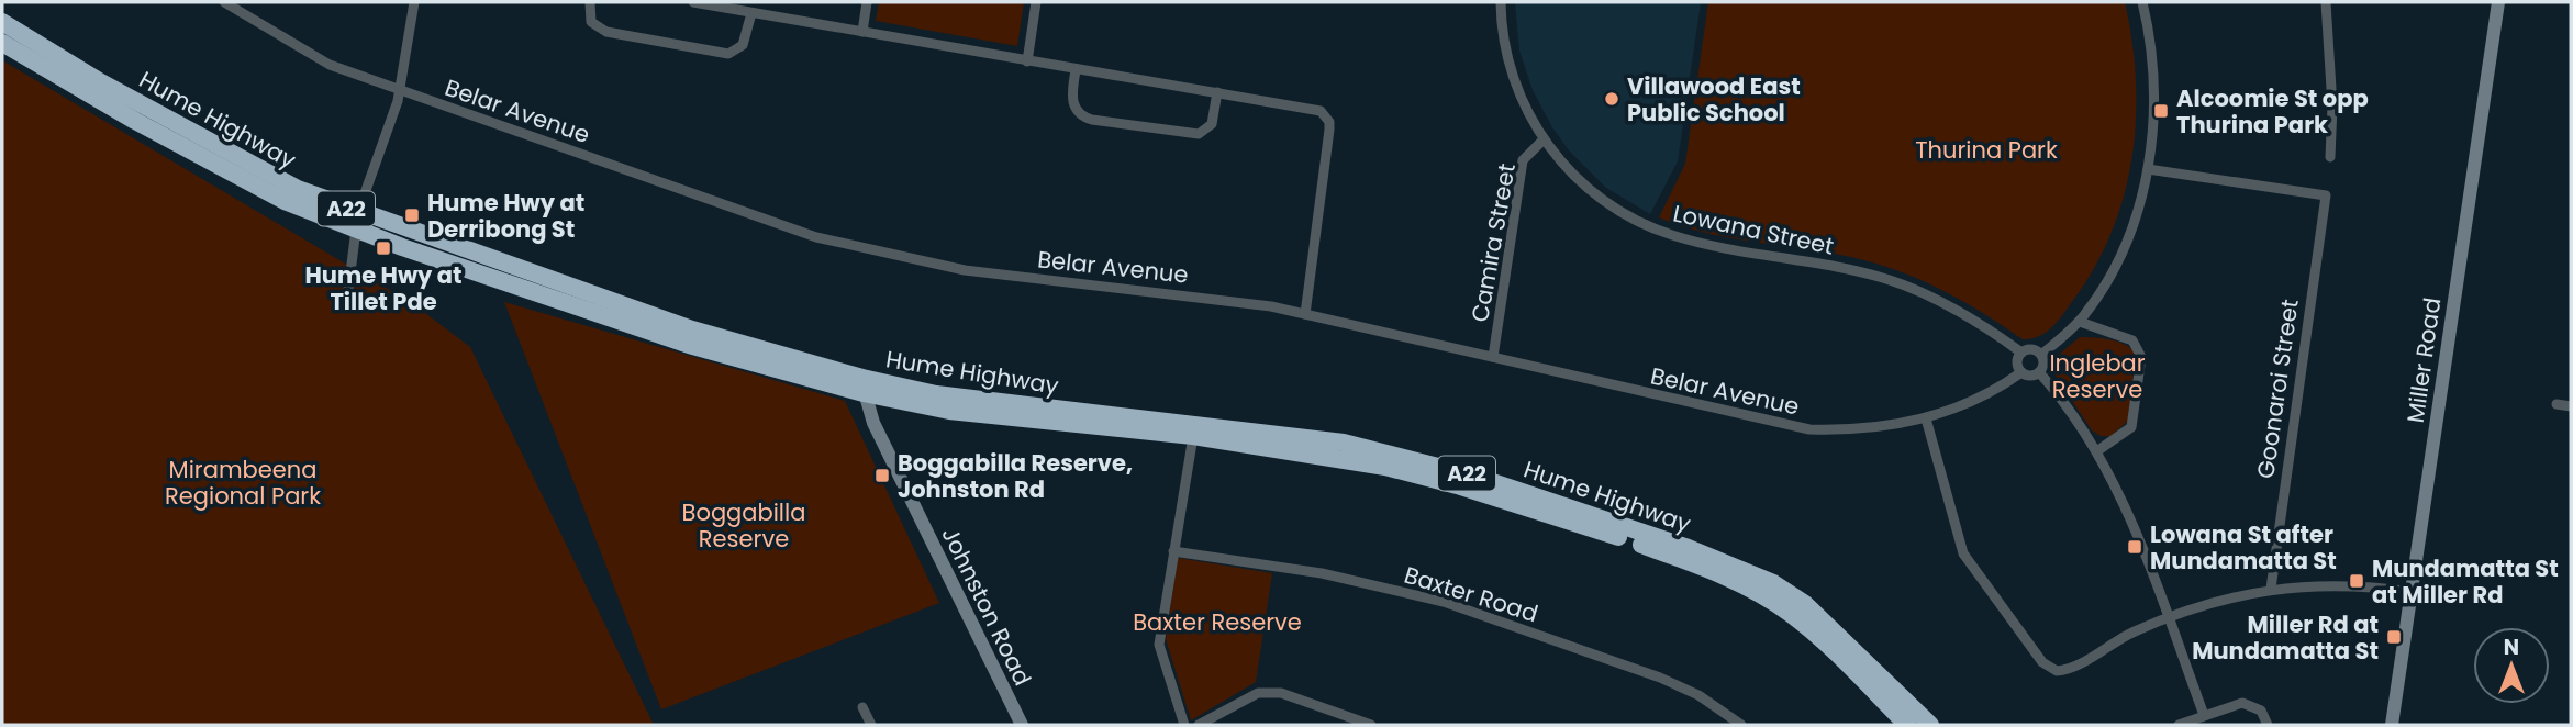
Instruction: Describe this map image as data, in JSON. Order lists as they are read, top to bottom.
{
  "streets": {
    "highway": ["Hume Highway", "A22"],
    "main road": ["Miller Road", "Johnston Road"],
    "street": [
      "Belar Avenue",
      "Lowana Street",
      "Camira Street",
      "Goonaroi Street",
      "Baxter Road"
    ]
  },
  "crossings": [
    ["Belar Avenue", "Lowana Street"],
    ["Belar Avenue", "Camira Street"],
    ["Hume Highway", "Johnston Road"],
    ["Lowana Street", "Camira Street"]
  ],
  "parks": [
    "Thurina Park",
    "Inglebar Reserve",
    "Mirambeena Regional Park",
    "Boggabilla Reserve",
    "Baxter Reserve"
  ],
  "places": {
    "other": ["Villawood East Public School"],
    "transit": [
      "Alcoomie St opp Thurina Park",
      "Hume Hwy at Derribong St",
      "Hume Hwy at Tillet Pde",
      "Boggabilla Reserve, Johnston Rd",
      "Lowana St after Mundamatta St",
      "Mundamatta St at Miller Rd",
      "Miller Rd at Mundamatta St"
    ]
  },
  "north": "top"
}
